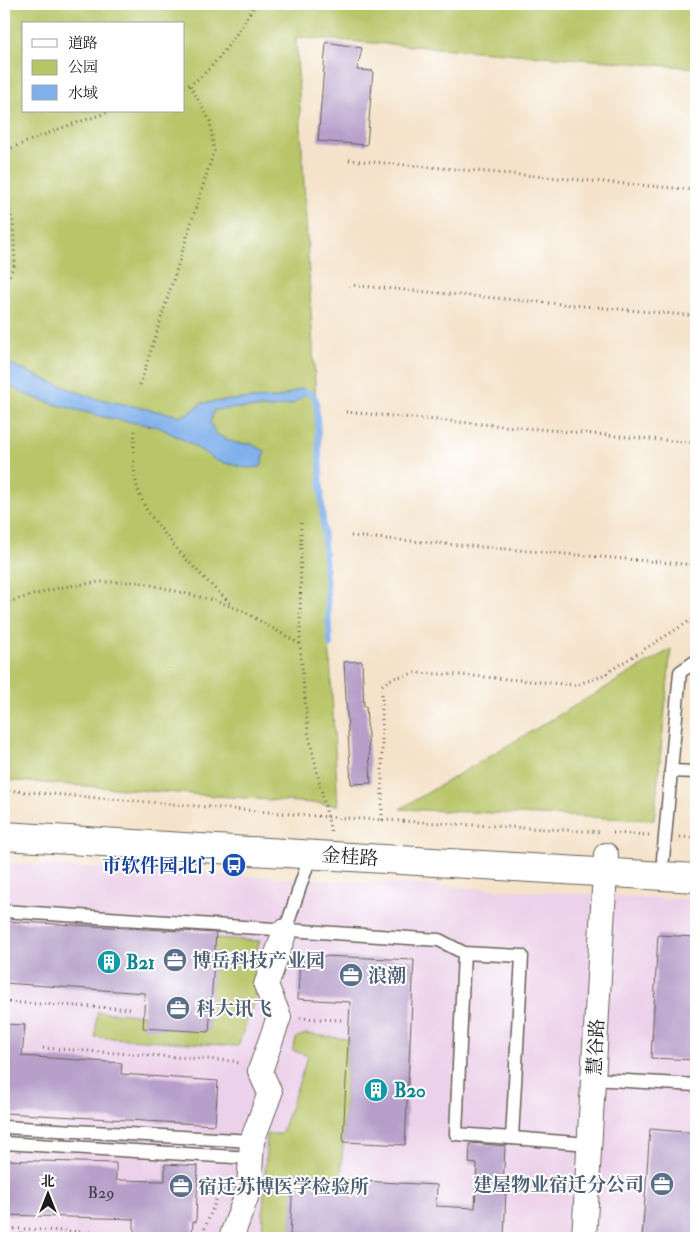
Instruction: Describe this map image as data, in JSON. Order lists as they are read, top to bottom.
{
  "streets": {
    "street": ["金桂路", "慧谷路"]
  },
  "crossings": [
    ["金桂路", "慧谷路"]
  ],
  "places": {
    "bus stop": ["市软件园北门"],
    "office": [
      "博岳科技产业园",
      "浪潮",
      "科大讯飞",
      "建屋物业宿迁分公司",
      "宿迁苏博医学检验所"
    ],
    "building": ["B21", "B20"]
  },
  "house_numbers": ["B29"],
  "legend": ["道路", "公园", "水域"],
  "north": "top"
}
